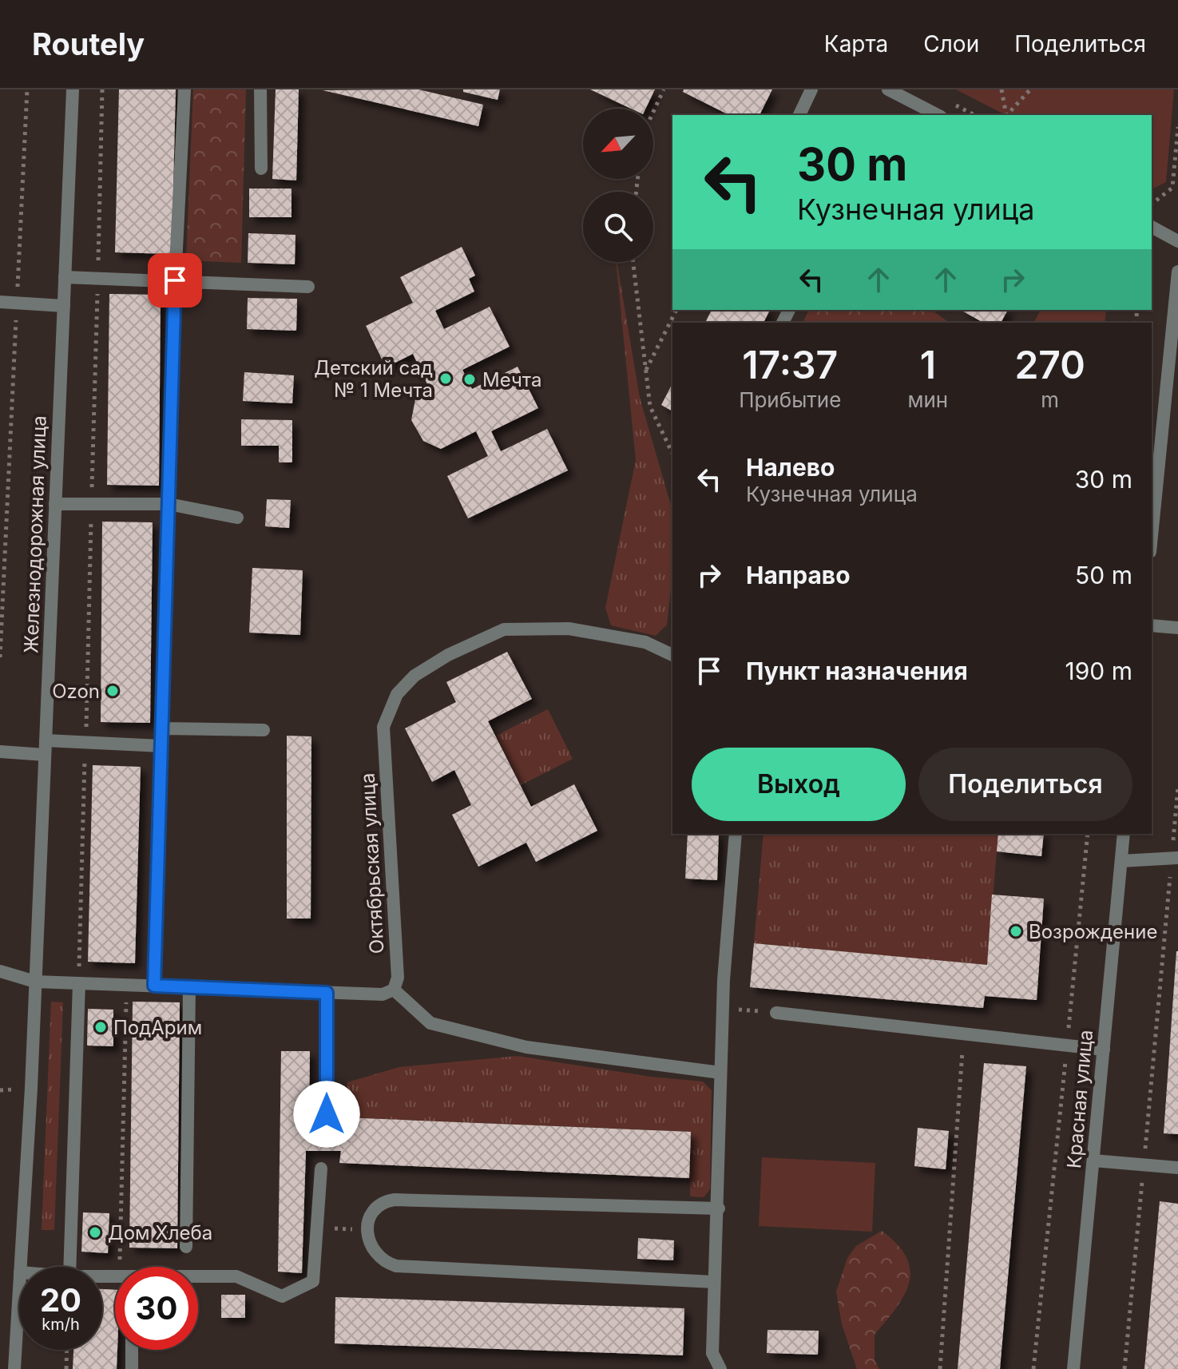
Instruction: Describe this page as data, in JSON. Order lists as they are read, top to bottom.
{
  "streets": {
    "street": ["Железнодорожная улица", "Октябрьская улица", "Красная улица"]
  },
  "places": [
    "Детский сад № 1 Мечта",
    "Мечта",
    "Ozon",
    "Возрождение",
    "ПодАрим",
    "Дом Хлеба"
  ],
  "north": "bottom left",
  "page": {
    "header": "Routely",
    "nav": ["Карта", "Слои", "Поделиться"],
    "turn": ["30 m", "Кузнечная улица"],
    "eta": [
      "17:37",
      "Прибытие",
      "1",
      "мин",
      "270",
      "m"
    ],
    "list": [
      {
        "name": "Налево",
        "note": "Кузнечная улица",
        "value": "30 m"
      },
      {
        "name": "Направо",
        "value": "50 m"
      },
      {
        "name": "Пункт назначения",
        "value": "190 m"
      }
    ],
    "buttons": ["Выход", "Поделиться"],
    "speed": "20 km/h",
    "limit": "30"
  }
}
